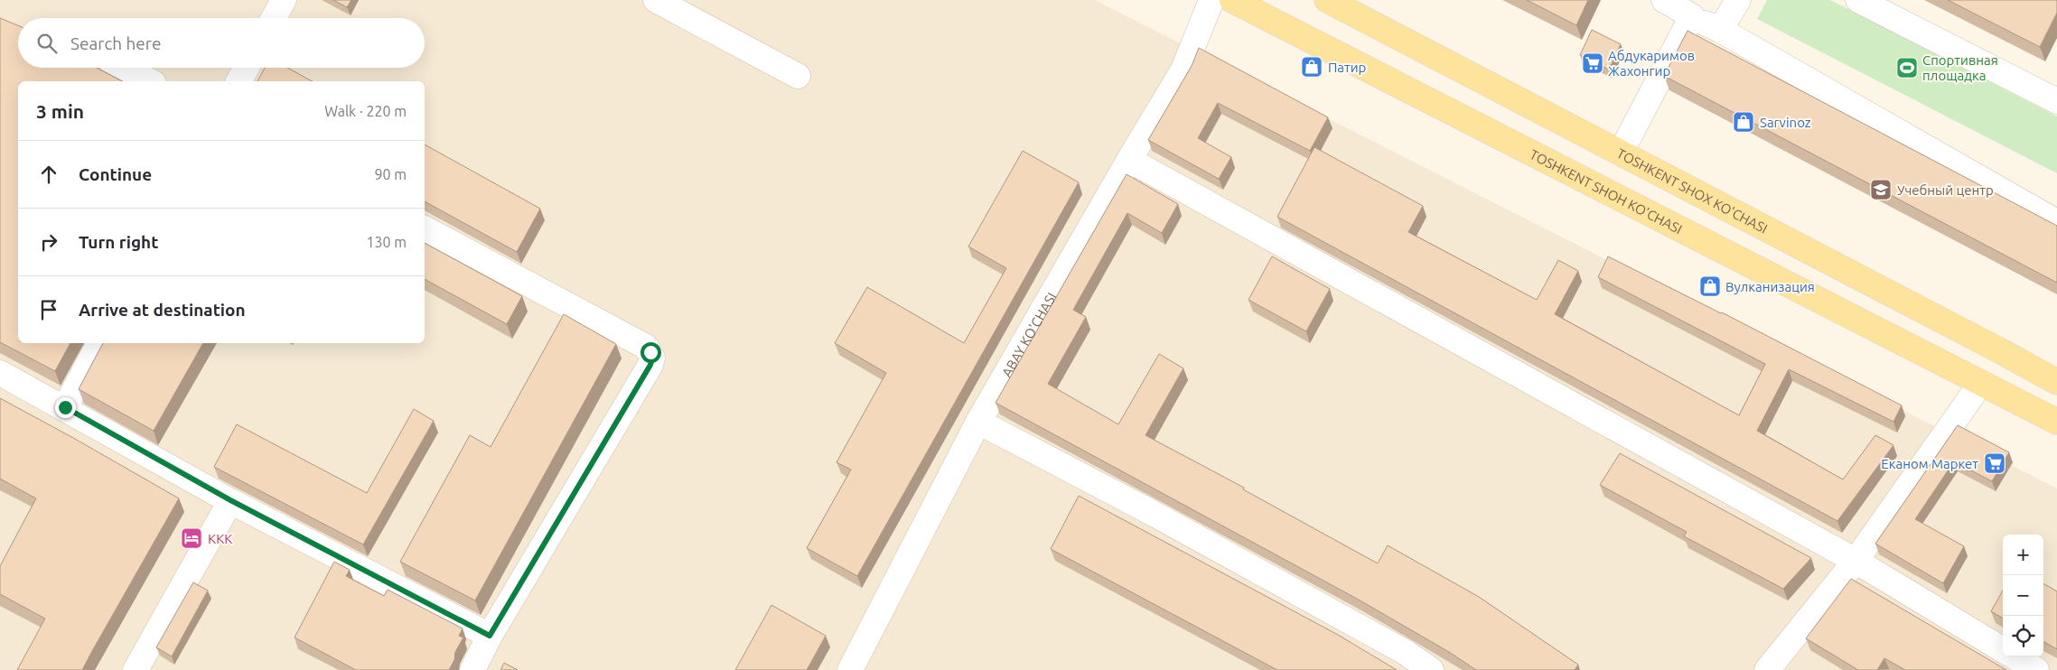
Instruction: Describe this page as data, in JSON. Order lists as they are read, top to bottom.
{
  "streets": {
    "main road": ["TOSHKENT SHOX KO'CHASI", "TOSHKENT SHOH KO'CHASI"],
    "street": ["ABAY KO'CHASI"]
  },
  "places": {
    "supermarket": ["Абдукаримов Жахонгир", "Еканом Маркет"],
    "shop": ["Патир", "Sarvinoz", "Вулканизация"],
    "sports": ["Спортивная площадка"],
    "school or university": ["Учебный центр"],
    "hotel": ["KKK"]
  },
  "page": {
    "search": "Search here",
    "heading": ["3 min", "Walk · 220 m"],
    "list": [
      ["Continue", "90 m"],
      ["Turn right", "130 m"],
      "Arrive at destination"
    ],
    "map_buttons": ["+", "−"]
  }
}
